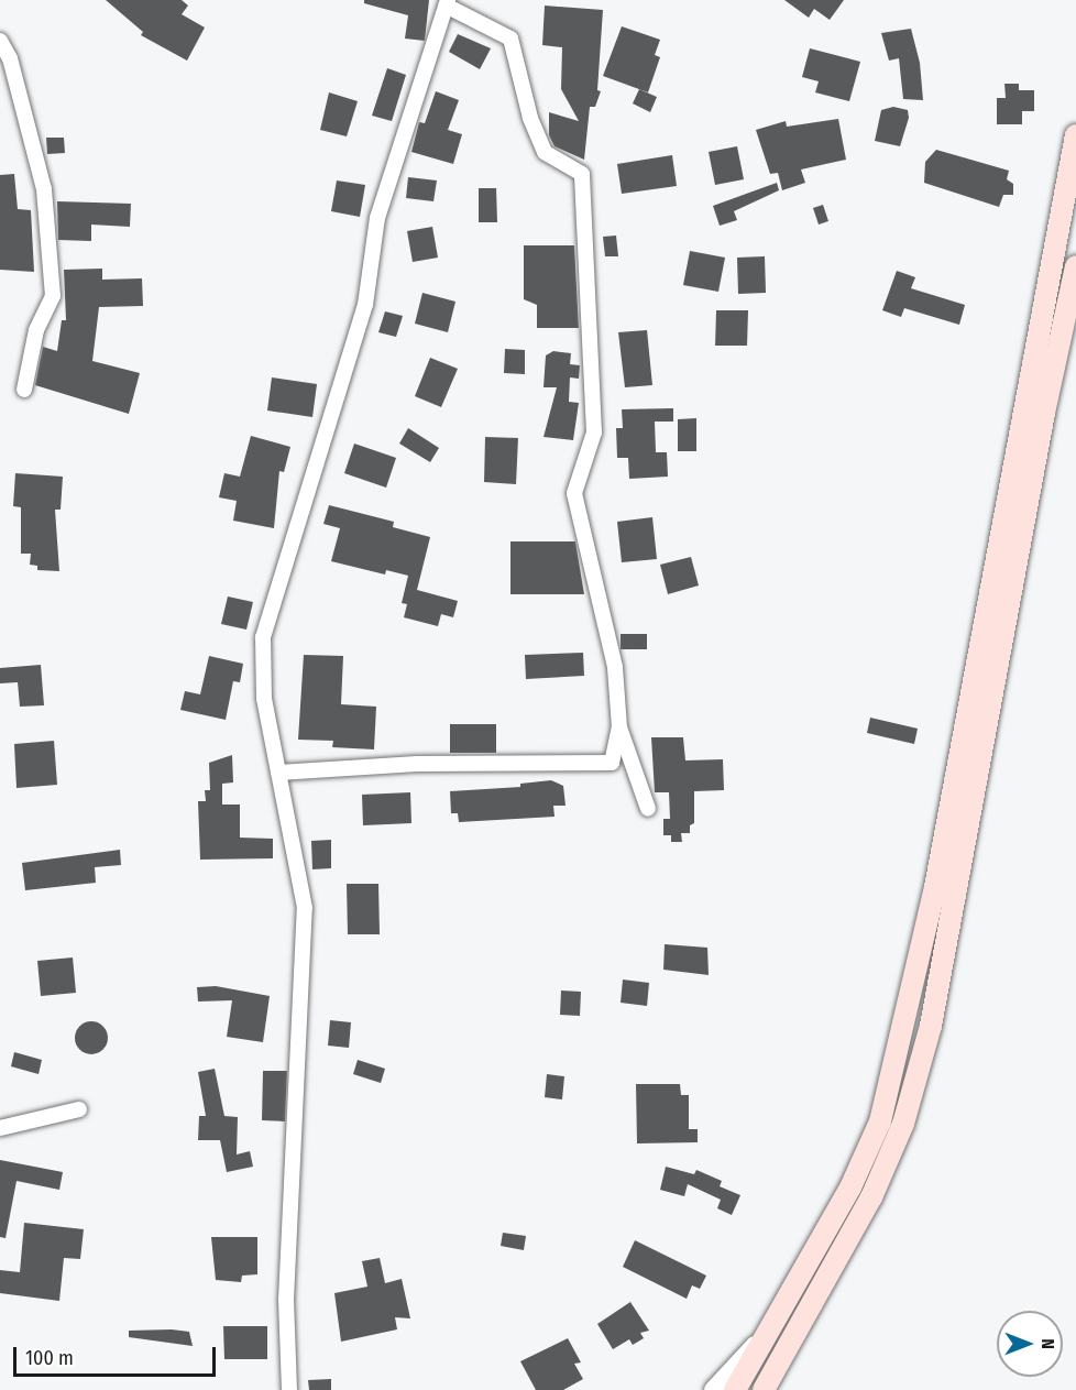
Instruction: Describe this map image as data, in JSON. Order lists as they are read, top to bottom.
{
  "scale_bar": "100 m",
  "north": "right"
}
